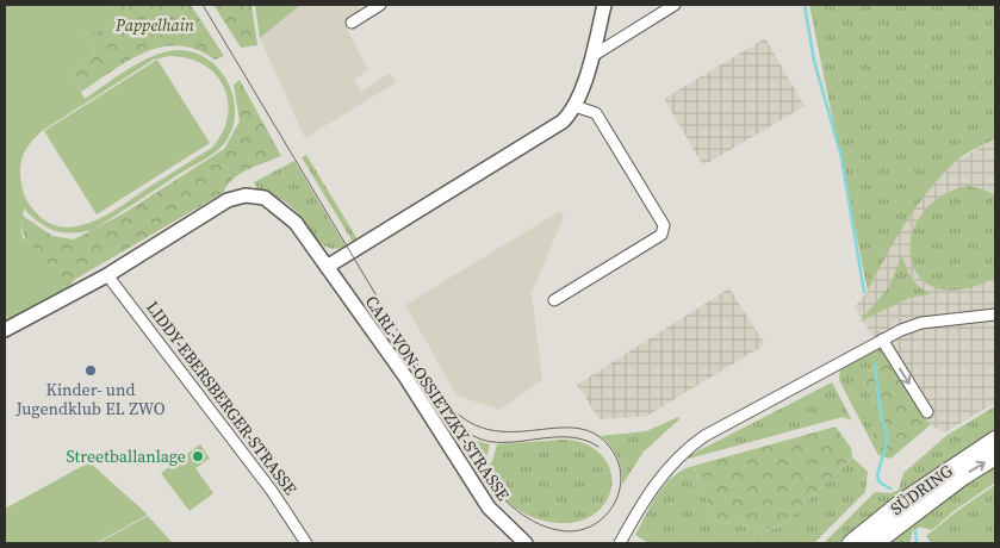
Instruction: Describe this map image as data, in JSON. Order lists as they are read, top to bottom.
{
  "streets": {
    "main road": ["SÜDRING"],
    "street": ["LIDDY-EBERSBERGER-STRASSE", "CARL-VON-OSSIETZKY-STRASSE"]
  },
  "crossings": [
    ["LIDDY-EBERSBERGER-STRASSE", "CARL-VON-OSSIETZKY-STRASSE"]
  ],
  "parks": ["Pappelhain"],
  "places": ["Kinder- und Jugendklub EL ZWO", "Streetballanlage"]
}
